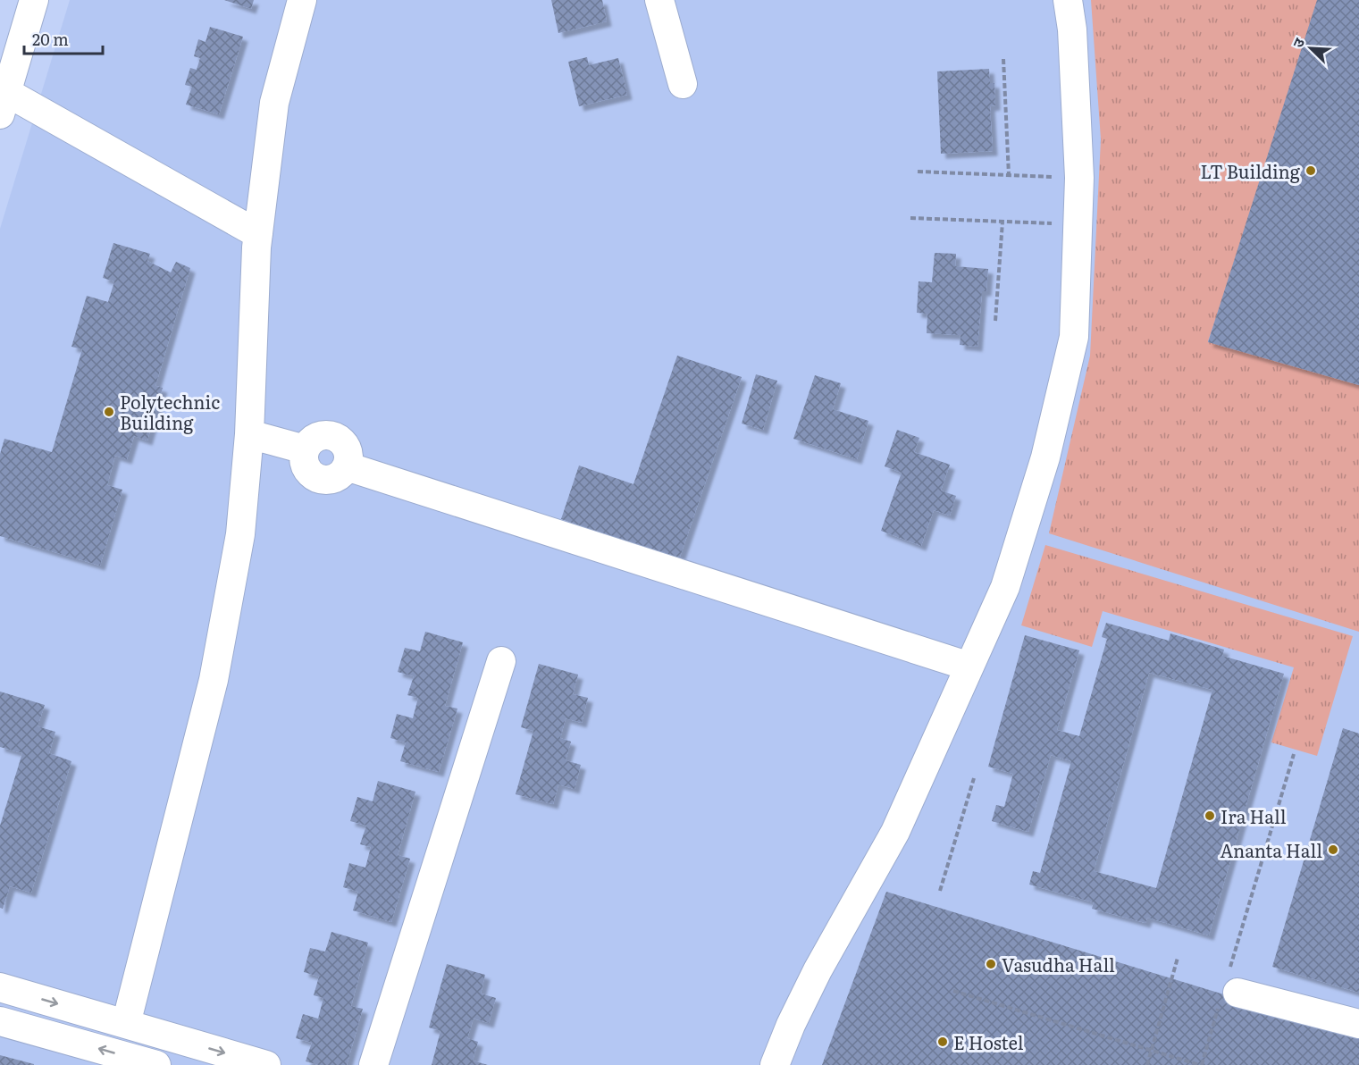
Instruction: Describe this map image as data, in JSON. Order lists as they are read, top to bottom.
{
  "places": [
    "LT Building",
    "Polytechnic Building",
    "Ira Hall",
    "Ananta Hall",
    "Vasudha Hall",
    "E Hostel"
  ],
  "scale_bar": "20 m",
  "north": "top left"
}
